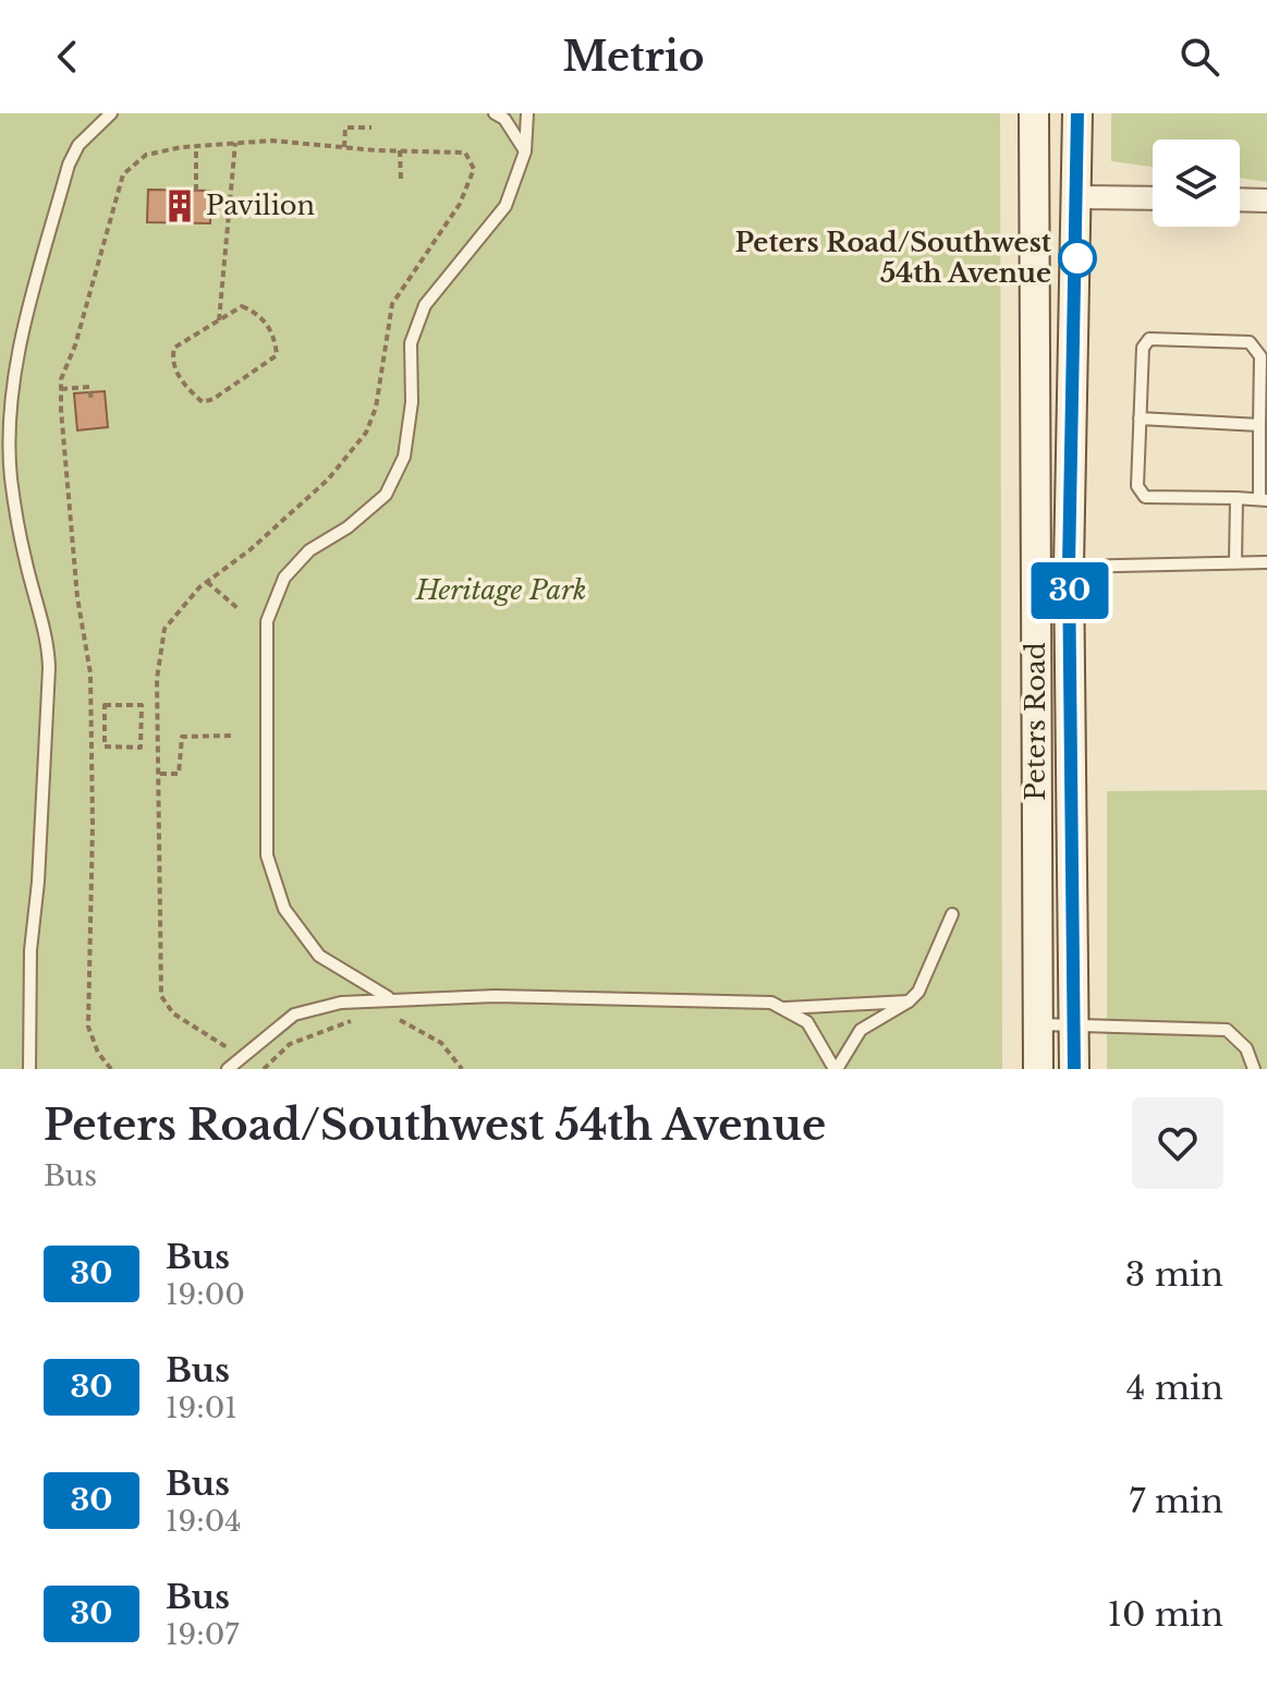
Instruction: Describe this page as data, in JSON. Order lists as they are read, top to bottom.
{
  "streets": {
    "main road": ["Peters Road"]
  },
  "parks": ["Heritage Park"],
  "places": {
    "building": ["Pavilion"],
    "other": ["Peters Road/Southwest 54th Avenue"]
  },
  "lines": ["bus line 30"],
  "page": {
    "header": "Metrio",
    "on_map": "30",
    "heading": ["Peters Road/Southwest 54th Avenue", "Bus"],
    "list": [
      {
        "mark": "30",
        "name": "Bus",
        "note": "19:00",
        "value": "3 min"
      },
      {
        "mark": "30",
        "name": "Bus",
        "note": "19:01",
        "value": "4 min"
      },
      {
        "mark": "30",
        "name": "Bus",
        "note": "19:04",
        "value": "7 min"
      },
      {
        "mark": "30",
        "name": "Bus",
        "note": "19:07",
        "value": "10 min"
      }
    ]
  }
}
